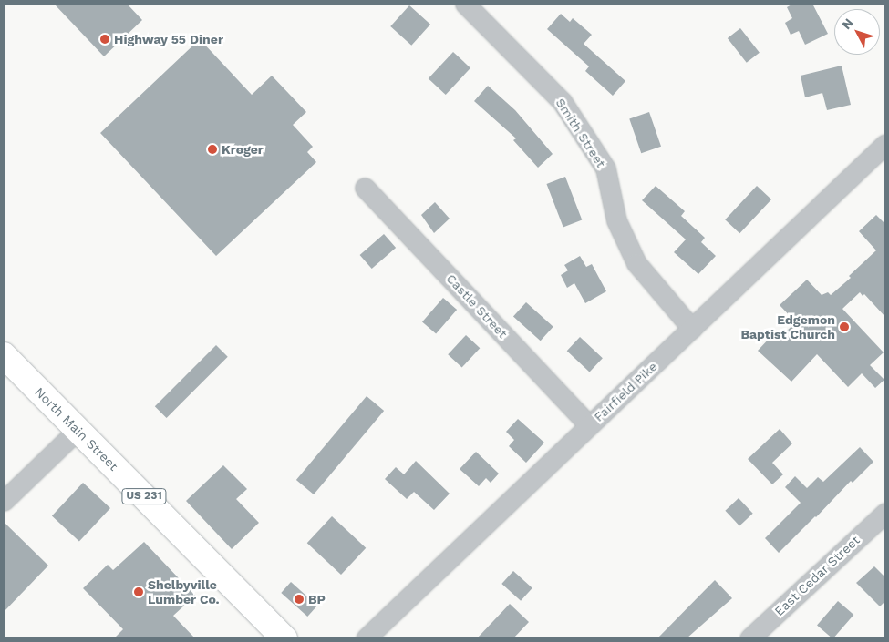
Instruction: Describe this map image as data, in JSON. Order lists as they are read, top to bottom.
{
  "streets": {
    "highway": ["North Main Street", "US 231"],
    "street": [
      "Smith Street",
      "Castle Street",
      "Fairfield Pike",
      "East Cedar Street"
    ]
  },
  "crossings": [
    ["Smith Street", "Fairfield Pike"],
    ["Castle Street", "Fairfield Pike"]
  ],
  "places": [
    "Highway 55 Diner",
    "Kroger",
    "Edgemon Baptist Church",
    "Shelbyville Lumber Co.",
    "BP"
  ],
  "north": "top left"
}
